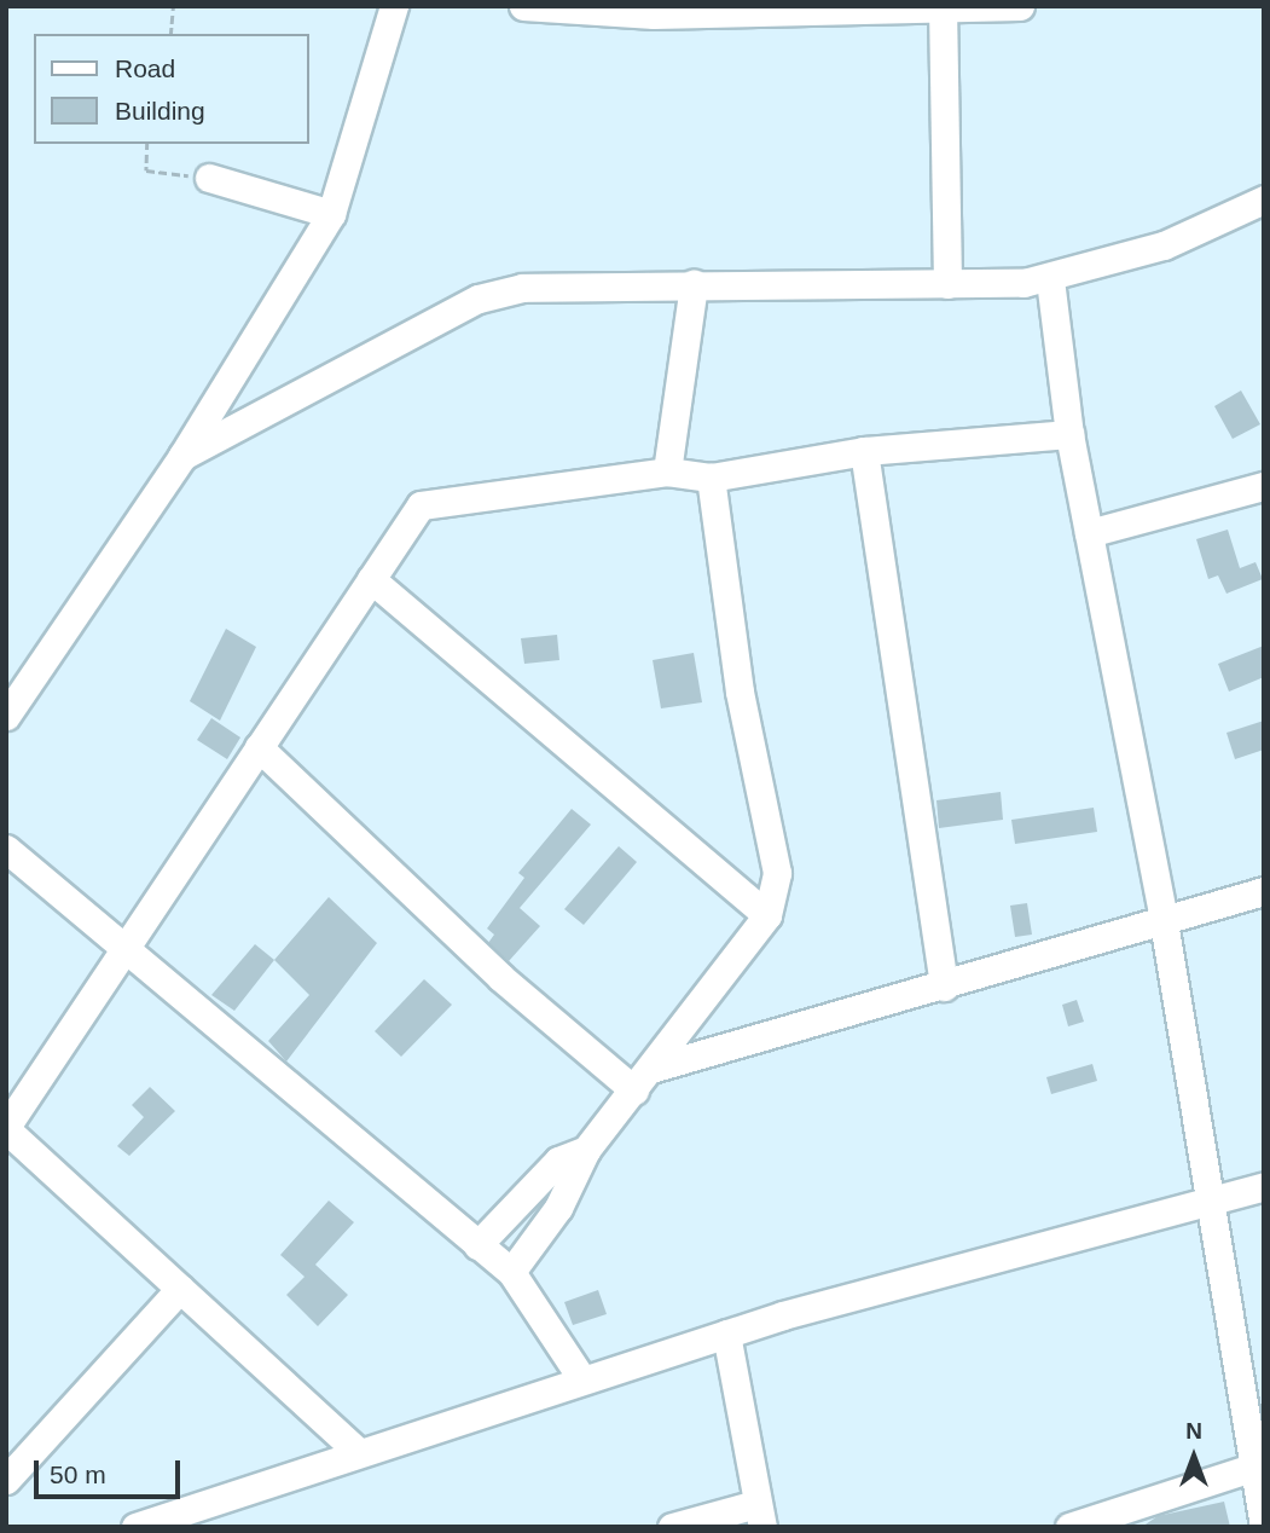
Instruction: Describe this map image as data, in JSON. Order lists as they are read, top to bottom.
{
  "legend": ["Road", "Building"],
  "scale_bar": "50 m",
  "north": "top"
}
